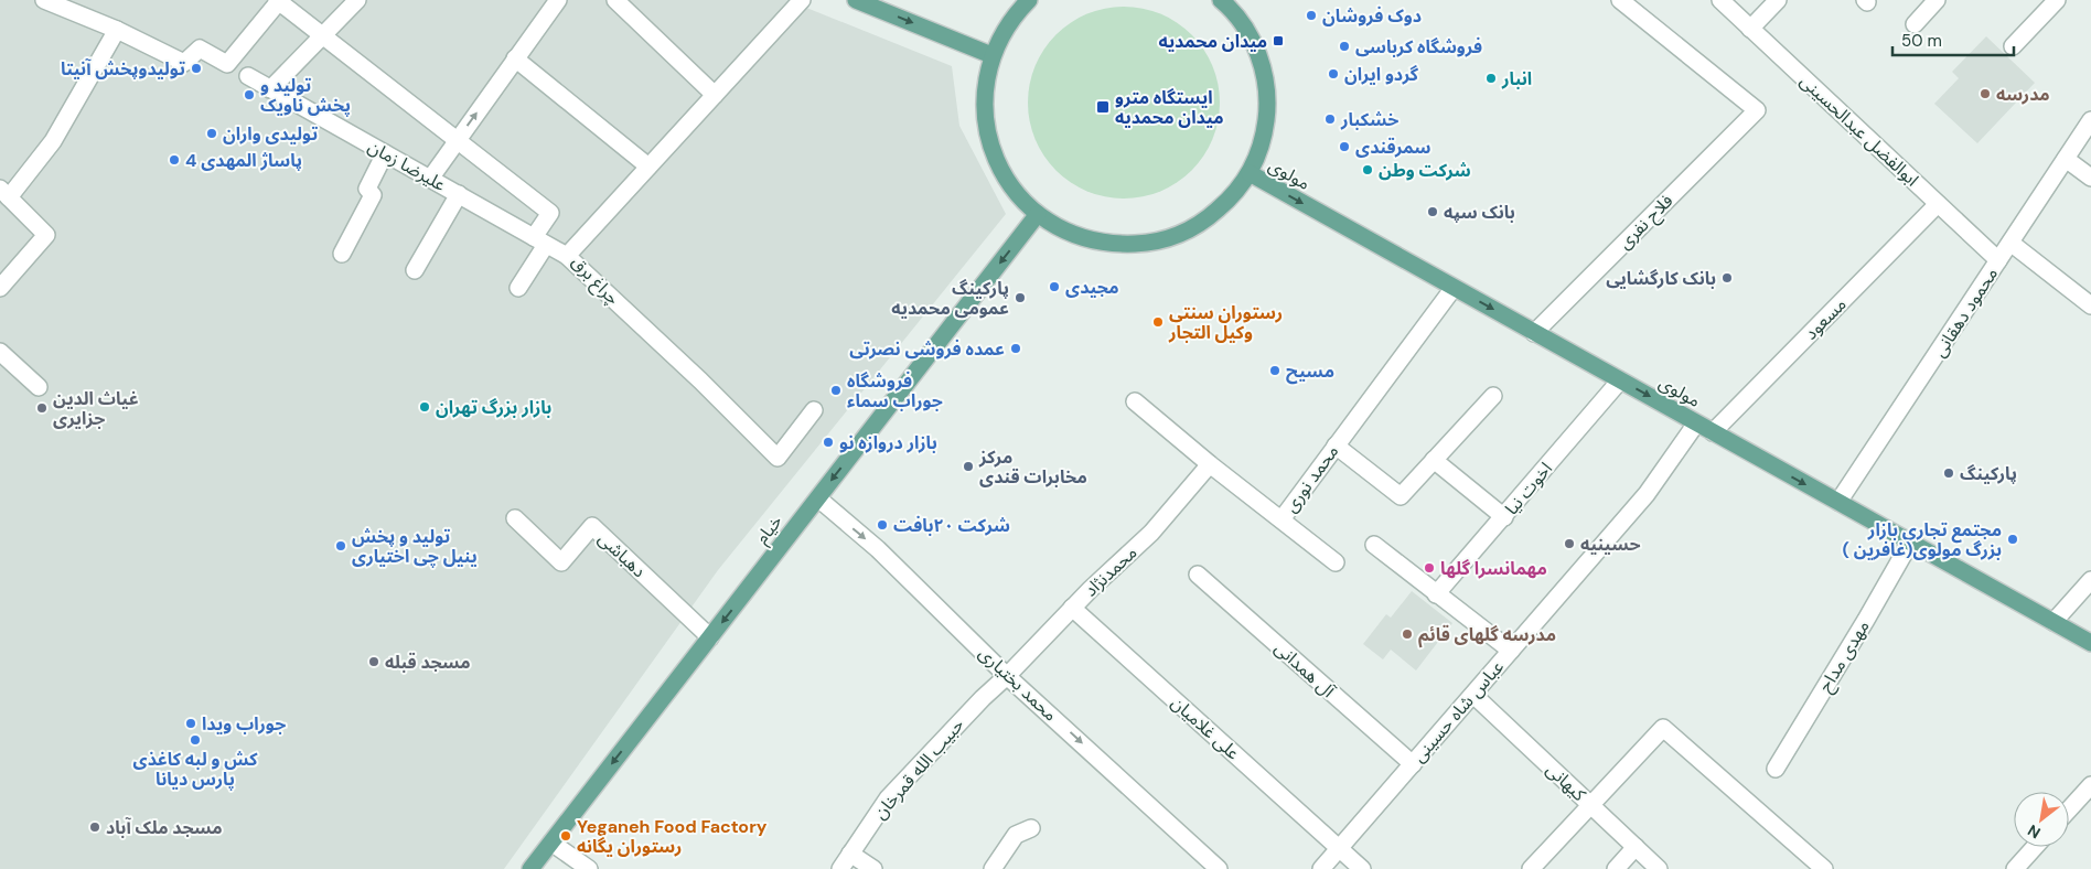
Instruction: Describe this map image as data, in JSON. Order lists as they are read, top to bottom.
{
  "streets": {
    "main road": ["مولوی", "خیام"],
    "street": [
      "ابوالفضل عبدالحسینی",
      "علیرضا زمان",
      "فلاح نفری",
      "چراغ برق",
      "محمود دهقانی",
      "مسعود",
      "محمد نوری",
      "اخوت نیا",
      "دهباشی",
      "محمدنژاد",
      "مهدی مداح",
      "آل همدانی",
      "محمد بختیاری",
      "عباس شاه حسینی",
      "علی غلامیان",
      "حبیب الله قمرخان",
      "کیهانی"
    ]
  },
  "crossings": [
    ["ابوالفضل عبدالحسینی", "محمود دهقانی"],
    ["ابوالفضل عبدالحسینی", "مسعود"],
    ["علیرضا زمان", "چراغ برق"],
    ["مولوی", "فلاح نفری"],
    ["مولوی", "محمود دهقانی"],
    ["مولوی", "مسعود"],
    ["مولوی", "محمد نوری"],
    ["مولوی", "اخوت نیا"],
    ["مولوی", "مهدی مداح"],
    ["مولوی", "عباس شاه حسینی"],
    ["محمد نوری", "محمدنژاد"],
    ["خیام", "دهباشی"],
    ["خیام", "محمد بختیاری"],
    ["محمدنژاد", "محمد بختیاری"],
    ["محمدنژاد", "علی غلامیان"],
    ["محمدنژاد", "حبیب الله قمرخان"],
    ["آل همدانی", "عباس شاه حسینی"],
    ["محمد بختیاری", "حبیب الله قمرخان"],
    ["عباس شاه حسینی", "علی غلامیان"],
    ["عباس شاه حسینی", "کیهانی"]
  ],
  "one_way": ["مولوی", "خیام", "محمد بختیاری"],
  "places": {
    "other": [
      "دوک فروشان",
      "فروشگاه کرباسی",
      "تولیدوپخش آنیتا",
      "گردو ایران",
      "انبار",
      "مدرسه",
      "تولید و پخش ناویک",
      "خشکبار",
      "تولیدی واران",
      "سمرقندی",
      "پاساژ المهدی 4",
      "شرکت وطن",
      "بانک سپه",
      "بانک کارگشایی",
      "مجیدی",
      "پارکینگ عمومی محمدیه",
      "رستوران سنتی وکیل التجار",
      "عمده فروشی نصرتی",
      "مسیح",
      "فروشگاه جوراب سماء",
      "بازار بزرگ تهران",
      "غیاث الدین جزایری",
      "بازار دروازه نو",
      "مرکز مخابرات قندی",
      "پارکینگ",
      "شرکت ۲۰بافت",
      "مجتمع تجاری بازار بزرگ مولوی(غافرین )",
      "حسینیه",
      "تولید و پخش ینیل چی اختیاری",
      "مهمانسرا گلها",
      "مدرسه گلهای قائم",
      "مسجد قبله",
      "جوراب ویدا",
      "کش و لبه کاغذی پارس دیانا",
      "مسجد ملک آباد",
      "Yeganeh Food Factory رستوران یگانه"
    ],
    "transit": ["میدان محمدیه", "ایستگاه مترو میدان محمدیه"]
  },
  "scale_bar": "50 m",
  "north": "bottom left"
}
